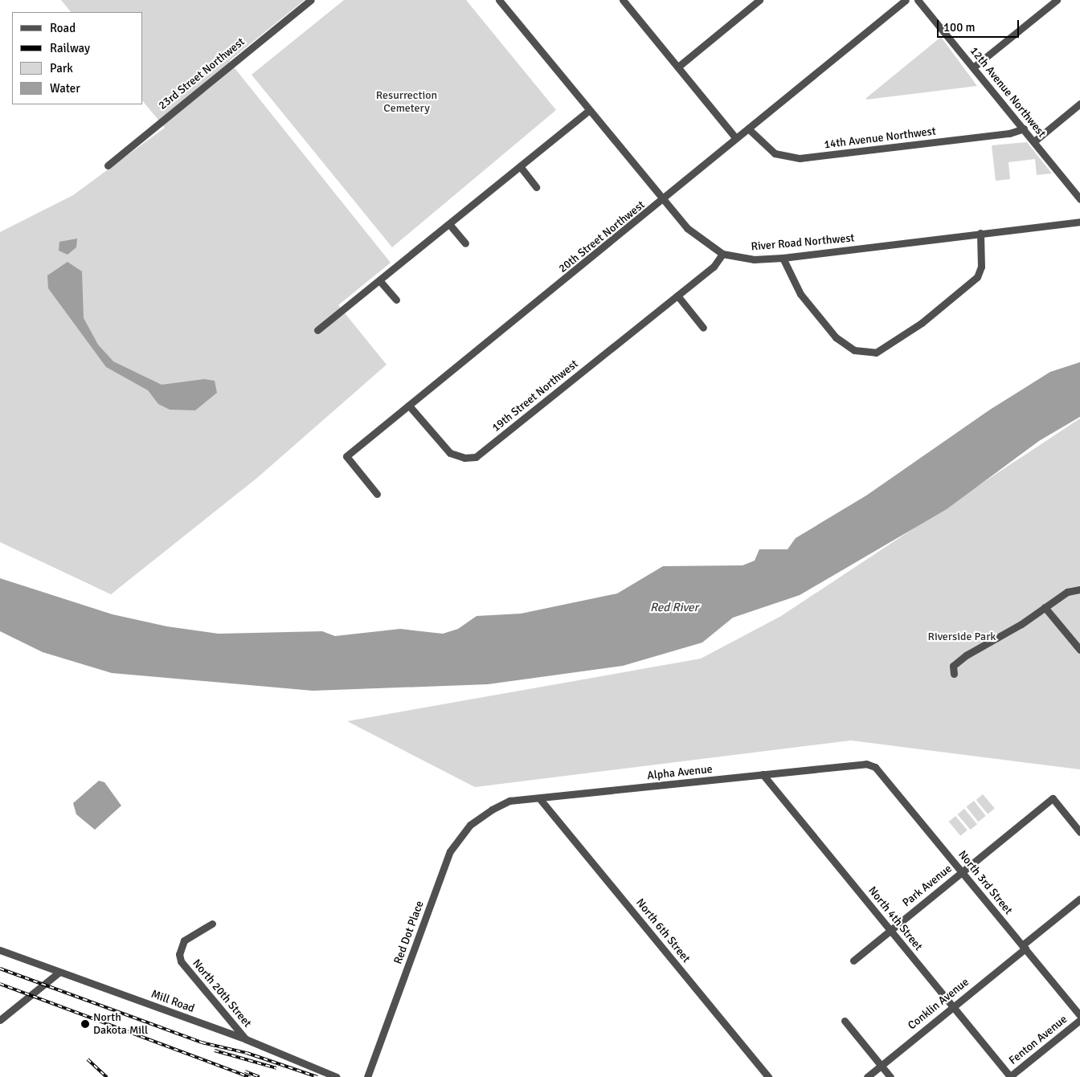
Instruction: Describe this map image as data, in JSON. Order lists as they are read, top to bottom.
{
  "streets": {
    "street": [
      "23rd Street Northwest",
      "12th Avenue Northwest",
      "14th Avenue Northwest",
      "20th Street Northwest",
      "River Road Northwest",
      "19th Street Northwest",
      "Alpha Avenue",
      "North 3rd Street",
      "Park Avenue",
      "North 4th Street",
      "North 6th Street",
      "Red Dot Place",
      "North 20th Street",
      "Mill Road",
      "Conklin Avenue",
      "Fenton Avenue"
    ]
  },
  "crossings": [
    ["12th Avenue Northwest", "14th Avenue Northwest"],
    ["14th Avenue Northwest", "20th Street Northwest"],
    ["20th Street Northwest", "River Road Northwest"],
    ["20th Street Northwest", "19th Street Northwest"],
    ["River Road Northwest", "19th Street Northwest"],
    ["Alpha Avenue", "North 3rd Street"],
    ["Alpha Avenue", "North 4th Street"],
    ["Alpha Avenue", "North 6th Street"],
    ["Alpha Avenue", "Red Dot Place"],
    ["North 3rd Street", "Park Avenue"],
    ["North 3rd Street", "Conklin Avenue"],
    ["Park Avenue", "North 4th Street"],
    ["North 4th Street", "Conklin Avenue"],
    ["North 4th Street", "Fenton Avenue"],
    ["North 20th Street", "Mill Road"]
  ],
  "water": ["Red River"],
  "parks": ["Resurrection Cemetery", "Riverside Park"],
  "places": ["North Dakota Mill"],
  "legend": [
    "Road",
    "Railway",
    "Park",
    "Water"
  ],
  "scale_bar": "100 m"
}
